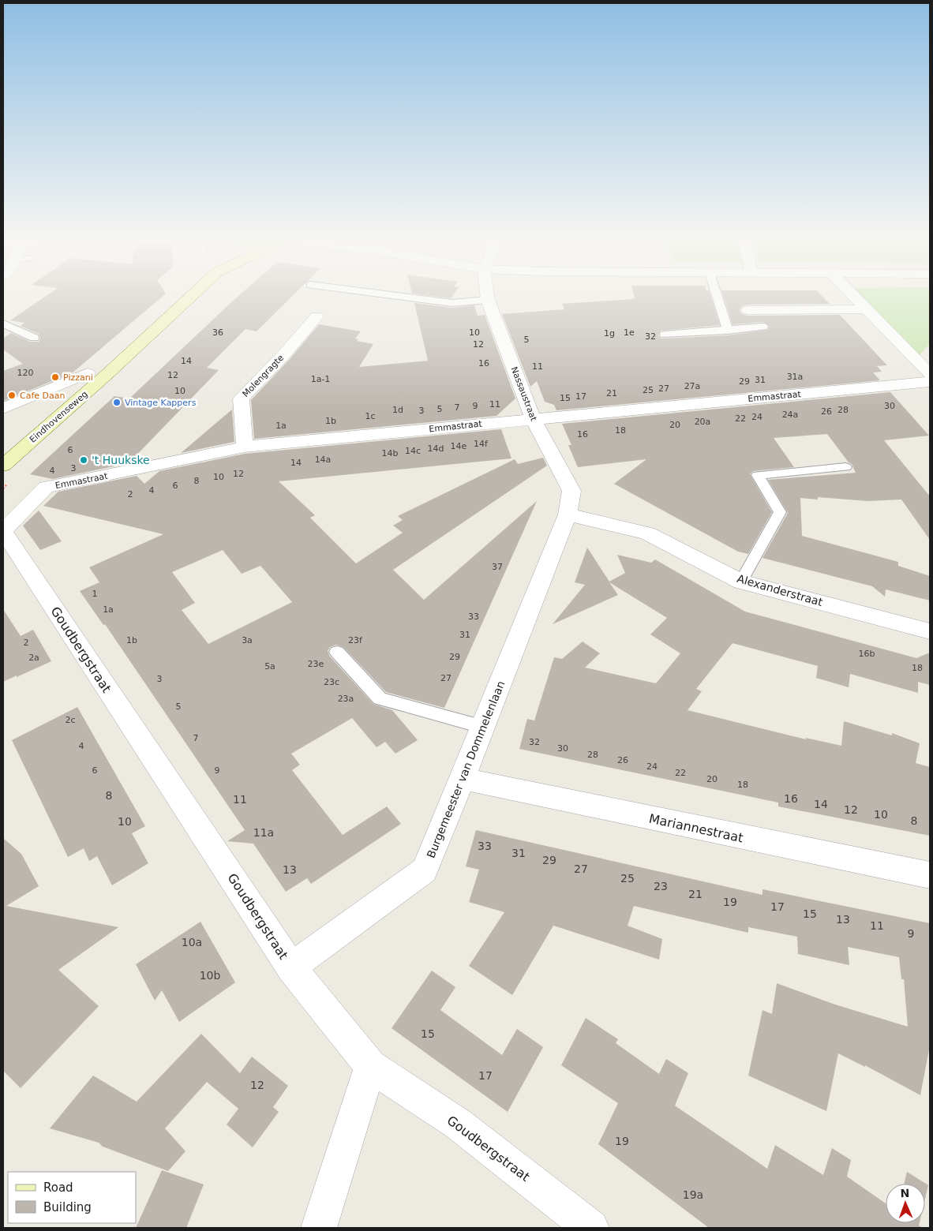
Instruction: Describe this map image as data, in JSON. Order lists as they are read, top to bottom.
{
  "streets": {
    "main road": ["Eindhovenseweg"],
    "street": [
      "Molengragte",
      "Nassaustraat",
      "Emmastraat",
      "Alexanderstraat",
      "Goudbergstraat",
      "Burgemeester van Dommelenlaan",
      "Mariannestraat"
    ]
  },
  "crossings": [
    ["Molengragte", "Emmastraat"],
    ["Nassaustraat", "Emmastraat"],
    ["Nassaustraat", "Alexanderstraat"],
    ["Nassaustraat", "Burgemeester van Dommelenlaan"],
    ["Emmastraat", "Goudbergstraat"],
    ["Alexanderstraat", "Burgemeester van Dommelenlaan"],
    ["Goudbergstraat", "Burgemeester van Dommelenlaan"],
    ["Burgemeester van Dommelenlaan", "Mariannestraat"]
  ],
  "places": [
    "Pizzani",
    "Cafe Daan",
    "Vintage Kappers",
    "'t Huukske"
  ],
  "house_numbers": [
    "36",
    "10",
    "1e",
    "1g",
    "32",
    "5",
    "12",
    "14",
    "16",
    "11",
    "120",
    "12",
    "31a",
    "1a-1",
    "31",
    "29",
    "27a",
    "27",
    "25",
    "10",
    "21",
    "17",
    "15",
    "11",
    "9",
    "30",
    "7",
    "5",
    "1d",
    "28",
    "3",
    "26",
    "24a",
    "1c",
    "24",
    "22",
    "1b",
    "20a",
    "20",
    "1a",
    "18",
    "16",
    "14f",
    "14e",
    "14d",
    "6",
    "14c",
    "14b",
    "14a",
    "14",
    "3",
    "4",
    "12",
    "10",
    "8",
    "6",
    "4",
    "2",
    "37",
    "1",
    "1a",
    "33",
    "31",
    "1b",
    "3a",
    "23f",
    "2",
    "16b",
    "29",
    "2a",
    "23e",
    "5a",
    "18",
    "27",
    "3",
    "23c",
    "23a",
    "5",
    "2c",
    "7",
    "32",
    "4",
    "30",
    "28",
    "26",
    "24",
    "6",
    "9",
    "22",
    "20",
    "18",
    "8",
    "16",
    "11",
    "14",
    "12",
    "10",
    "8",
    "10",
    "11a",
    "33",
    "31",
    "29",
    "27",
    "13",
    "25",
    "23",
    "21",
    "19",
    "17",
    "15",
    "13",
    "11",
    "9",
    "10a",
    "10b",
    "15",
    "17",
    "12",
    "19",
    "19a"
  ],
  "legend": ["Road", "Building"],
  "north": "top"
}
